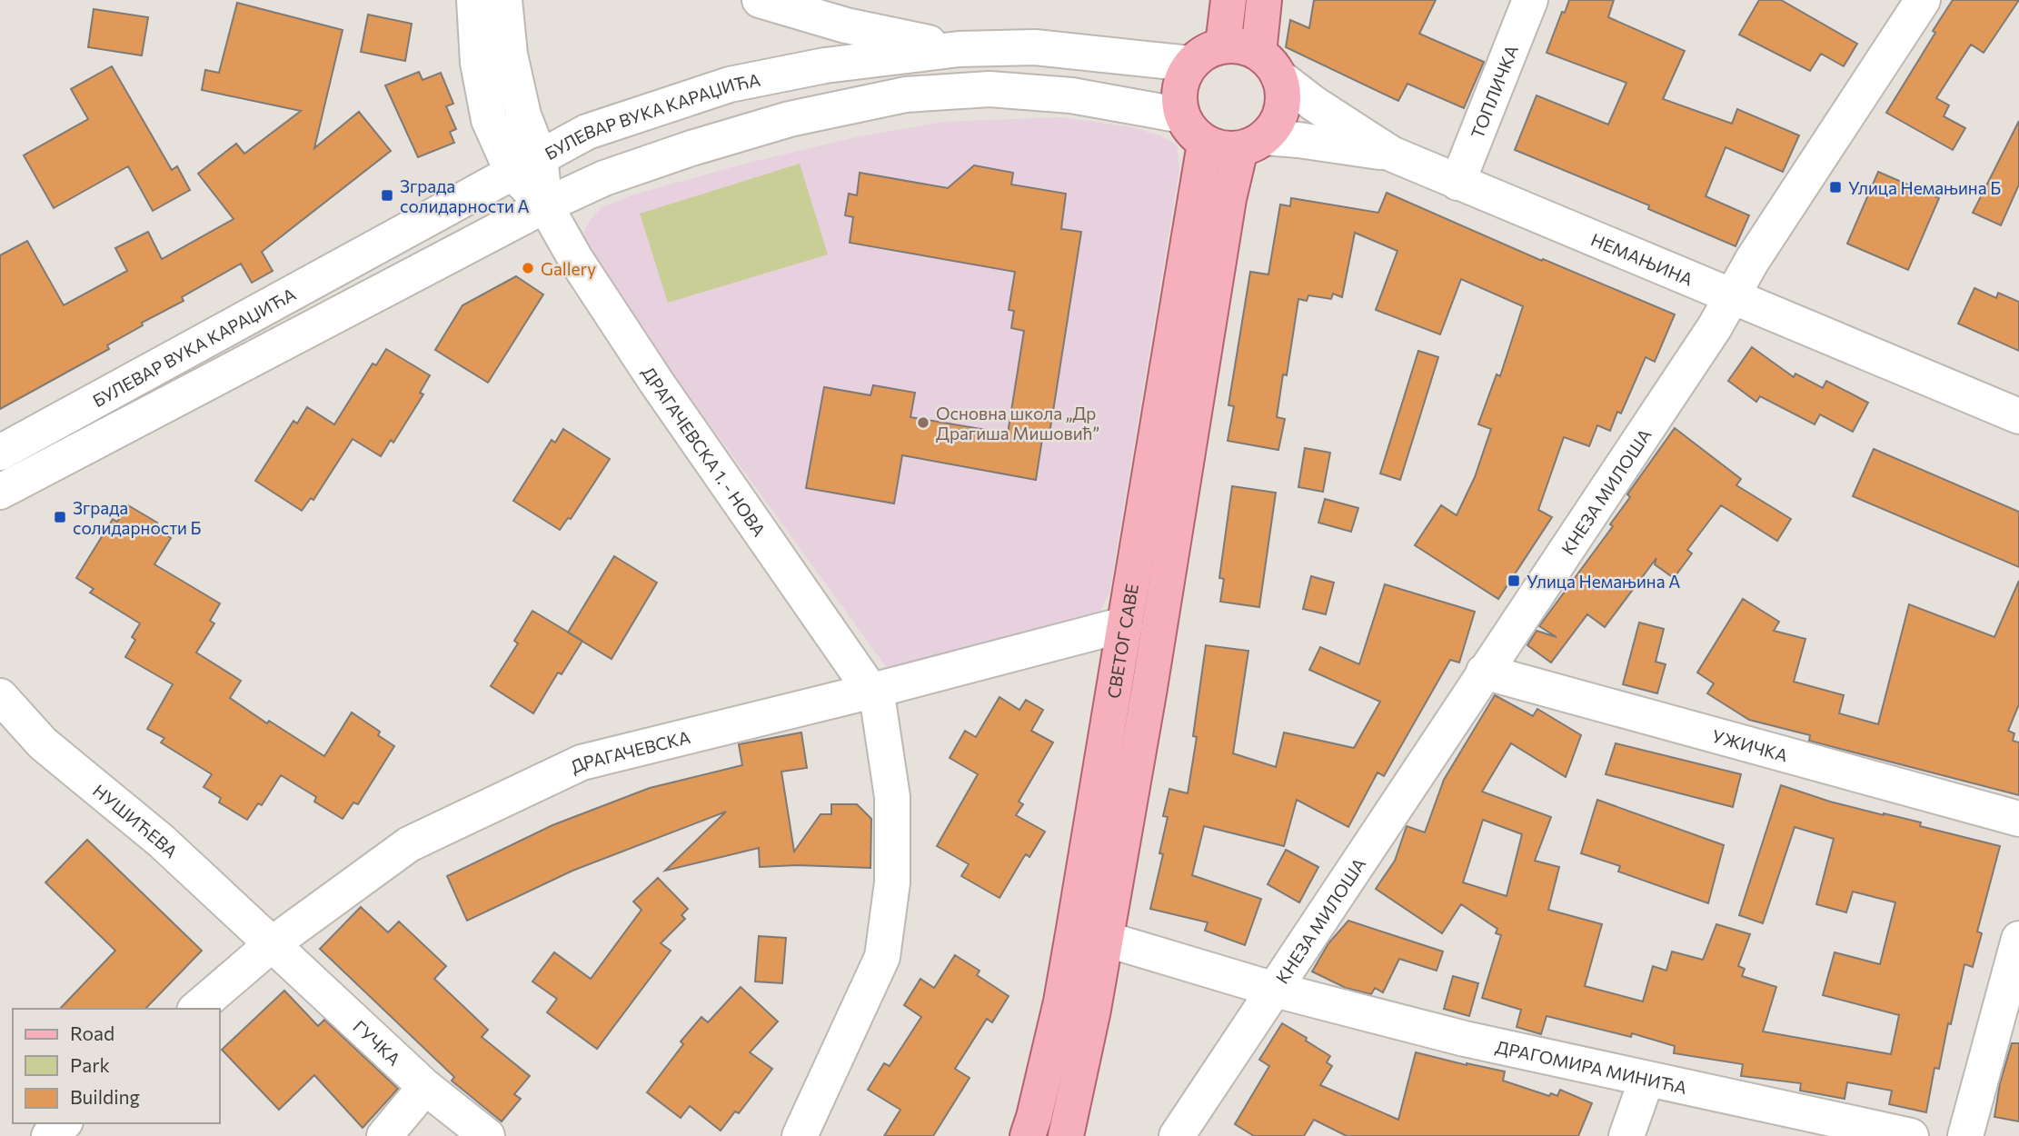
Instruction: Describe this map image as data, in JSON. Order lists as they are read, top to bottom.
{
  "streets": {
    "main road": ["СВЕТОГ САВЕ"],
    "street": [
      "ТОПЛИЧКА",
      "БУЛЕВАР ВУКА КАРАЏИЋА",
      "НЕМАЊИНА",
      "ДРАГАЧЕВСКА 1. - НОВА",
      "КНЕЗА МИЛОША",
      "УЖИЧКА",
      "ДРАГАЧЕВСКА",
      "НУШИЋЕВА",
      "ГУЧКА",
      "ДРАГОМИРА МИНИЋА"
    ]
  },
  "crossings": [
    ["ТОПЛИЧКА", "НЕМАЊИНА"],
    ["БУЛЕВАР ВУКА КАРАЏИЋА", "НЕМАЊИНА"],
    ["БУЛЕВАР ВУКА КАРАЏИЋА", "ДРАГАЧЕВСКА 1. - НОВА"],
    ["БУЛЕВАР ВУКА КАРАЏИЋА", "СВЕТОГ САВЕ"],
    ["НЕМАЊИНА", "КНЕЗА МИЛОША"],
    ["НЕМАЊИНА", "СВЕТОГ САВЕ"],
    ["ДРАГАЧЕВСКА 1. - НОВА", "ДРАГАЧЕВСКА"],
    ["КНЕЗА МИЛОША", "УЖИЧКА"],
    ["КНЕЗА МИЛОША", "ДРАГОМИРА МИНИЋА"],
    ["СВЕТОГ САВЕ", "ДРАГАЧЕВСКА"],
    ["СВЕТОГ САВЕ", "ДРАГОМИРА МИНИЋА"],
    ["ДРАГАЧЕВСКА", "НУШИЋЕВА"],
    ["ДРАГАЧЕВСКА", "ГУЧКА"],
    ["НУШИЋЕВА", "ГУЧКА"]
  ],
  "places": {
    "transit": [
      "Улица Немањина Б",
      "Зграда солидарности А",
      "Зграда солидарности Б",
      "Улица Немањина А"
    ],
    "other": ["Gallery", "Основна школа „Др Драгиша Мишовић”"]
  },
  "legend": ["Road", "Park", "Building"]
}
